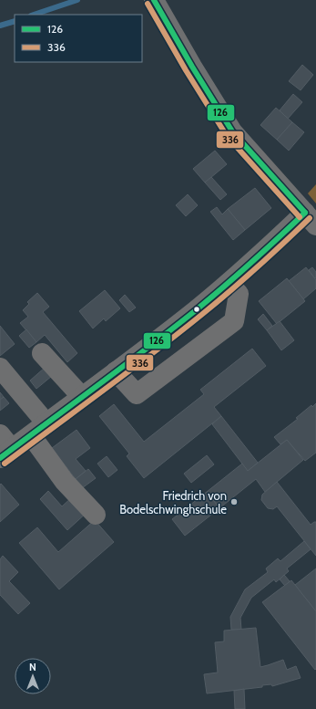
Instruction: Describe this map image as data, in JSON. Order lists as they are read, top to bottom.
{
  "places": ["Friedrich von Bodelschwinghschule"],
  "lines": ["transit line 126", "transit line 336"],
  "legend": ["126", "336"],
  "north": "top"
}
